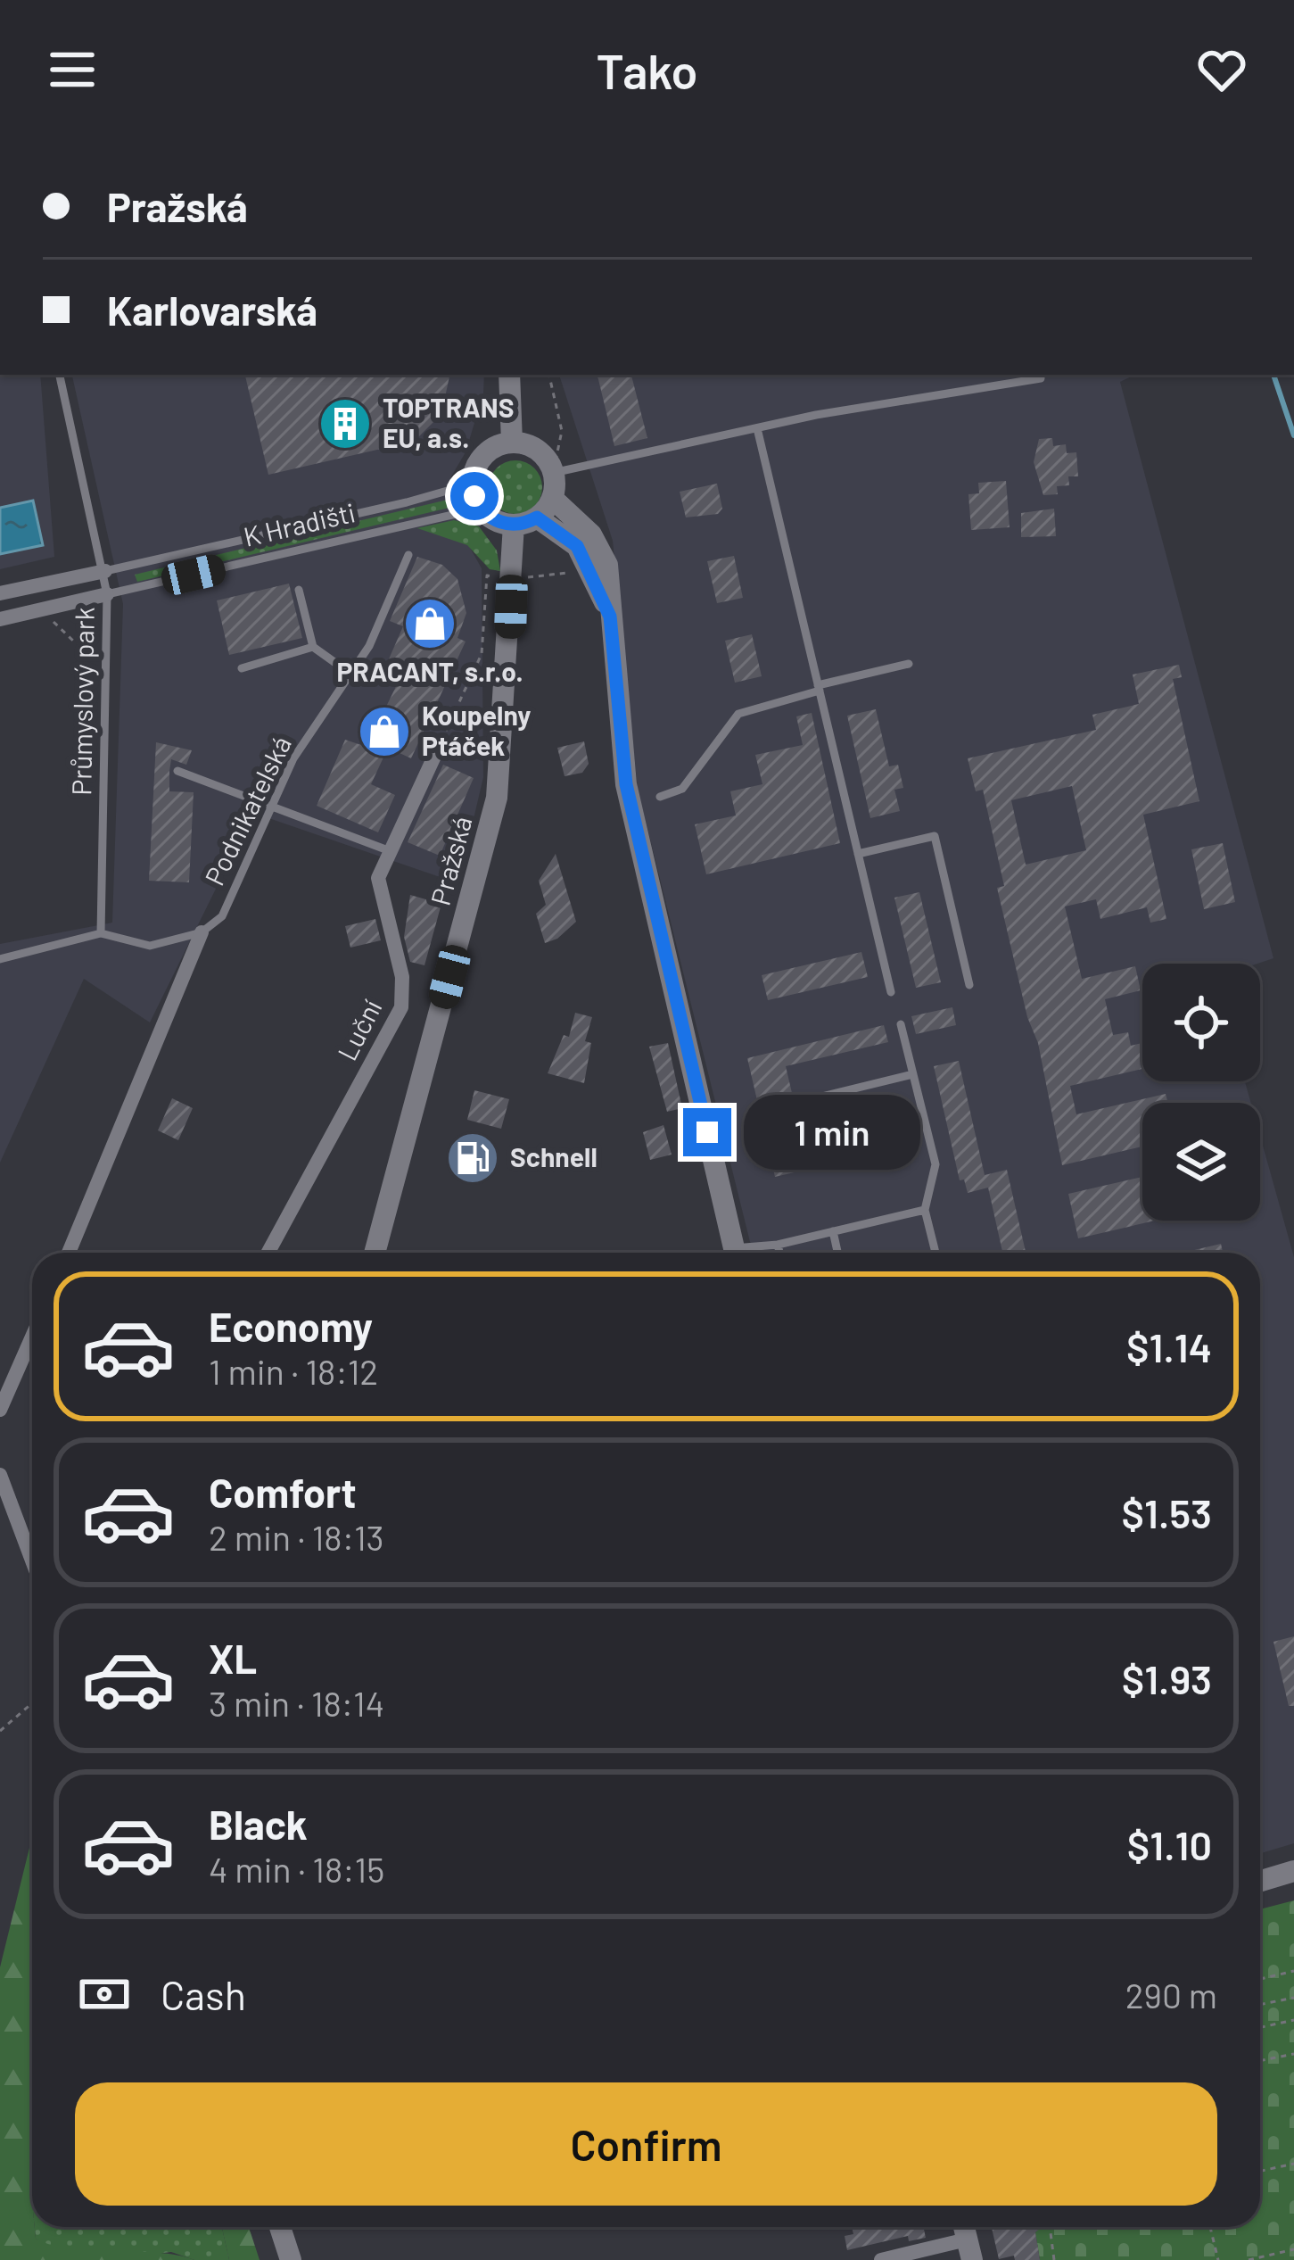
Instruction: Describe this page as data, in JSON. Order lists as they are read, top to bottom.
{
  "streets": {
    "main road": ["Pražská"],
    "street": ["K Hradišti", "Luční"],
    "lane": ["Průmyslový park", "Podnikatelská"]
  },
  "crossings": [
    ["K Hradišti", "Průmyslový park"],
    ["K Hradišti", "Pražská"]
  ],
  "places": {
    "building": ["TOPTRANS EU, a.s."],
    "shop": ["PRACANT, s.r.o.", "Koupelny Ptáček"],
    "fuel station": ["Schnell"]
  },
  "page": {
    "header": "Tako",
    "banner": ["Pražská", "Karlovarská"],
    "bubble": "1 min",
    "list": [
      {
        "name": "Economy",
        "note": "1 min · 18:12",
        "value": "$1.14"
      },
      {
        "name": "Comfort",
        "note": "2 min · 18:13",
        "value": "$1.53"
      },
      {
        "name": "XL",
        "note": "3 min · 18:14",
        "value": "$1.93"
      },
      {
        "name": "Black",
        "note": "4 min · 18:15",
        "value": "$1.10"
      }
    ],
    "pay": ["Cash", "290 m"],
    "buttons": "Confirm"
  }
}
